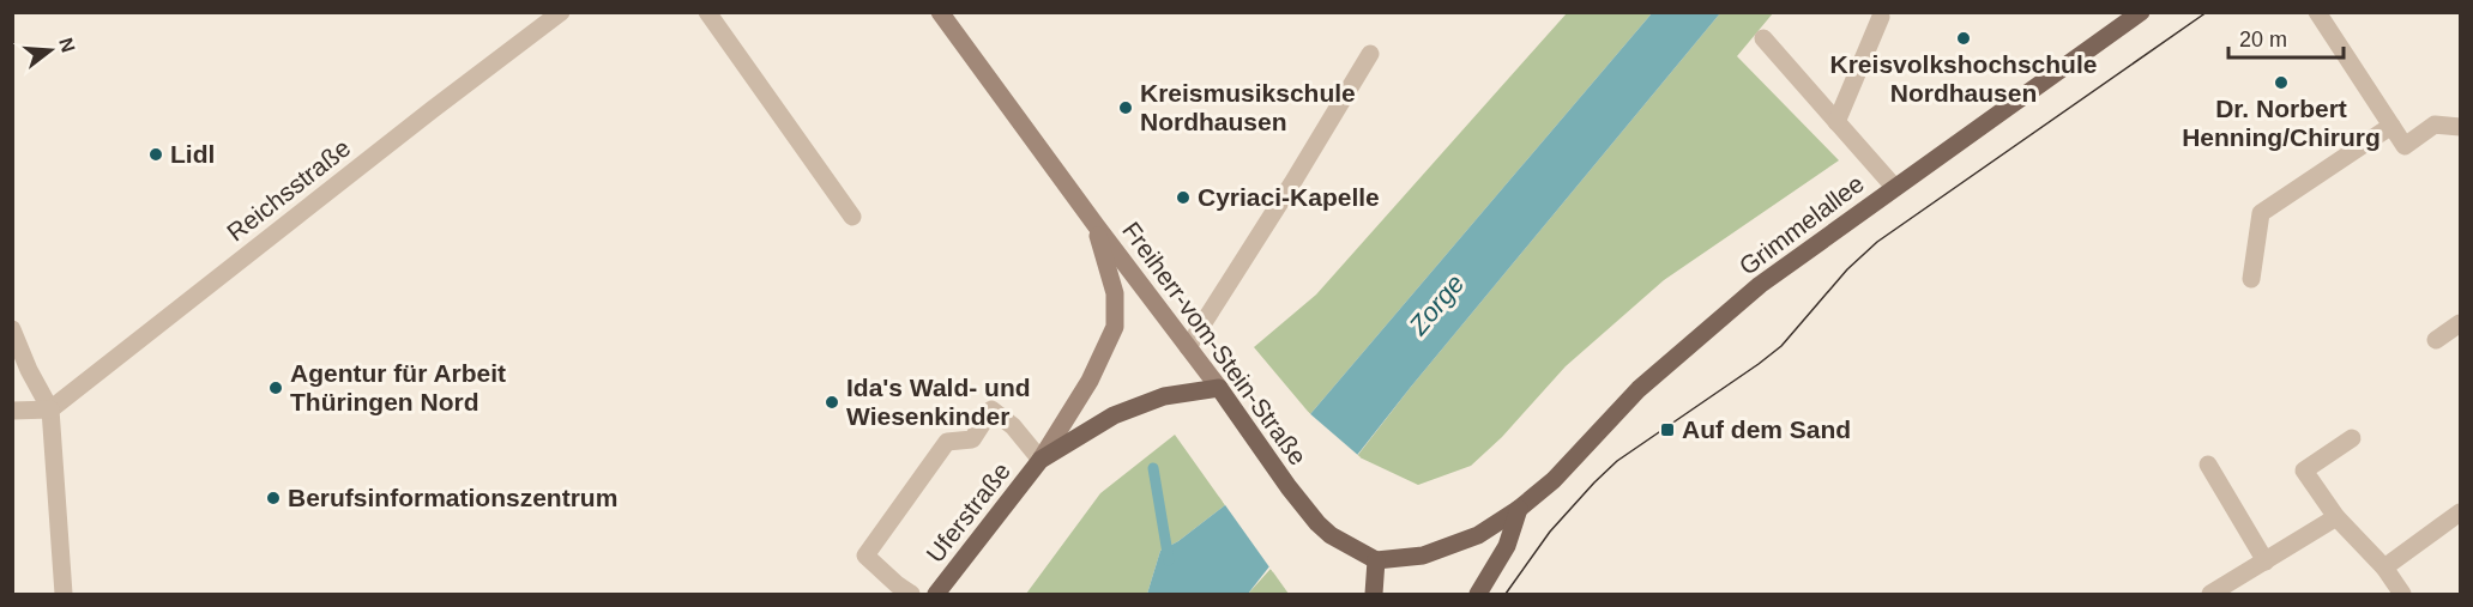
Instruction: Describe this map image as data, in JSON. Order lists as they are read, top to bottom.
{
  "streets": {
    "main road": ["Grimmelallee", "Freiherr-vom-Stein-Straße", "Uferstraße"],
    "street": ["Reichsstraße"]
  },
  "water": ["Zorge"],
  "places": {
    "other": [
      "Kreisvolkshochschule Nordhausen",
      "Dr. Norbert Henning/Chirurg",
      "Kreismusikschule Nordhausen",
      "Lidl",
      "Cyriaci-Kapelle",
      "Agentur für Arbeit Thüringen Nord",
      "Ida's Wald- und Wiesenkinder",
      "Berufsinformationszentrum"
    ],
    "transit": ["Auf dem Sand"]
  },
  "scale_bar": "20 m",
  "north": "right"
}
